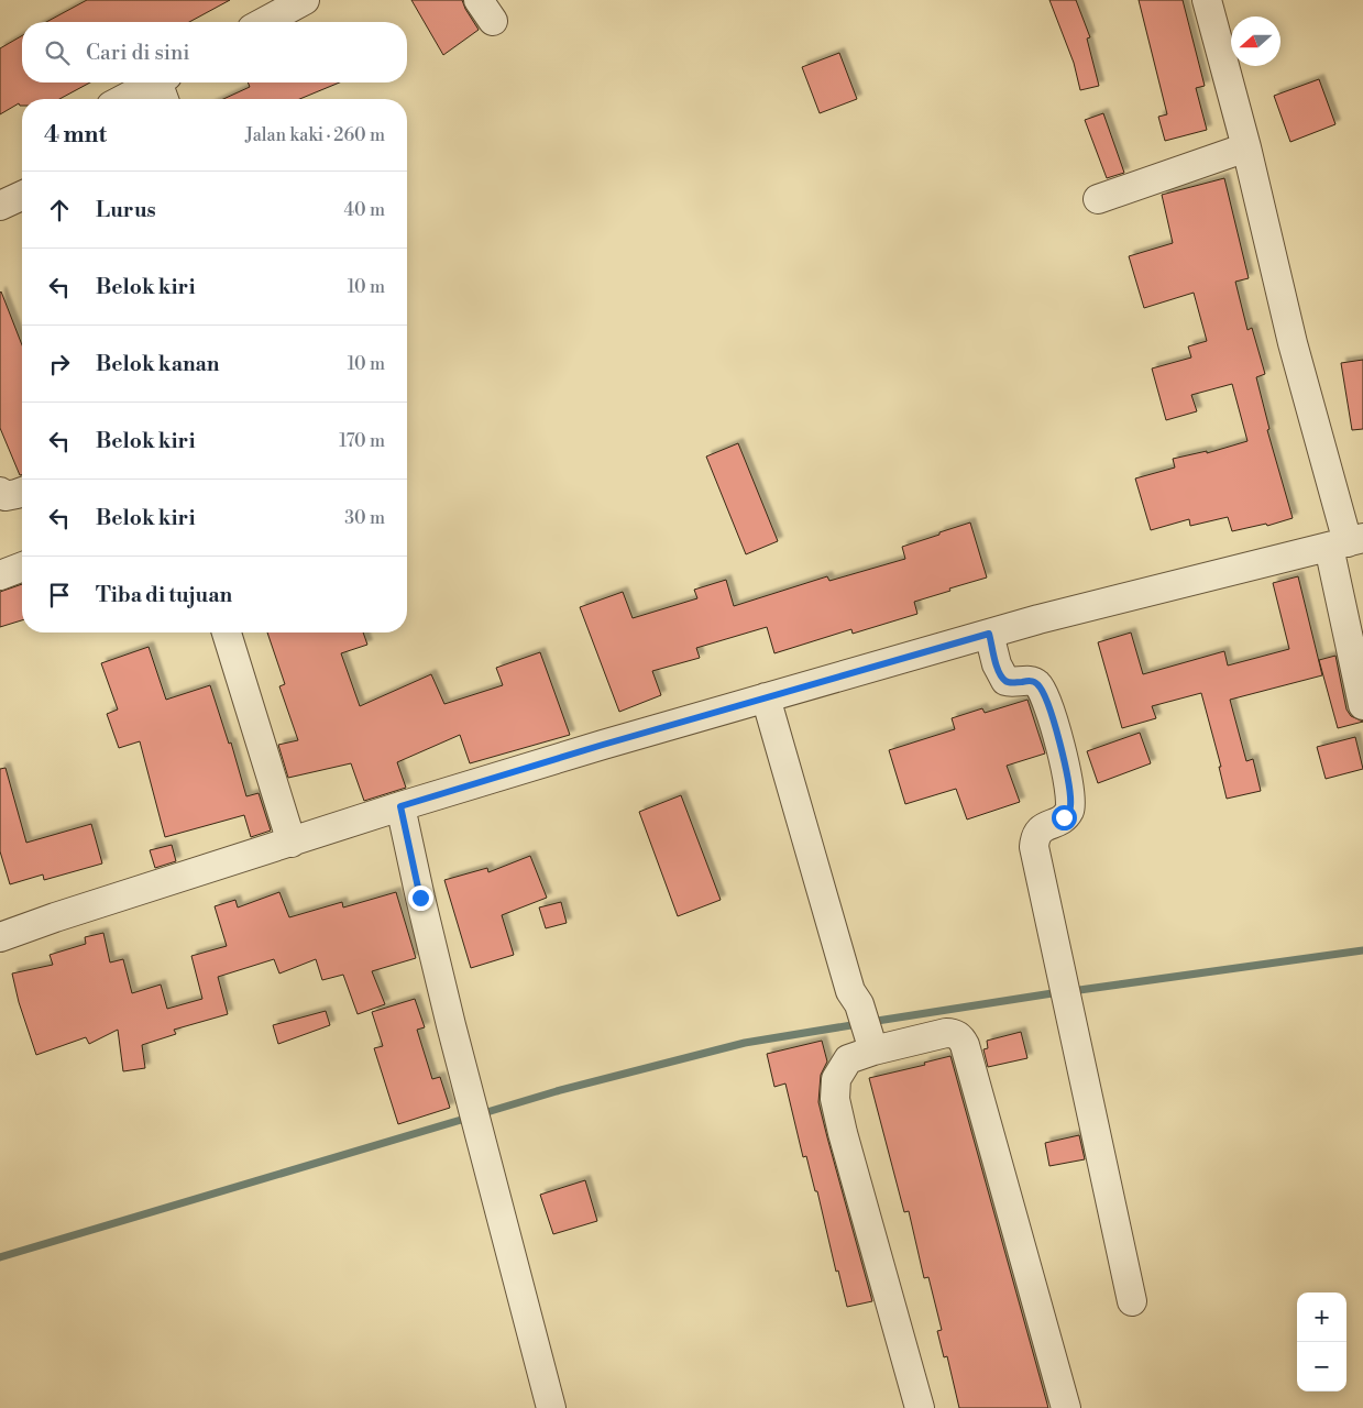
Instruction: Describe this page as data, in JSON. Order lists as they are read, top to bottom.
{
  "north": "left",
  "page": {
    "search": "Cari di sini",
    "heading": ["4 mnt", "Jalan kaki · 260 m"],
    "list": [
      ["Lurus", "40 m"],
      ["Belok kiri", "10 m"],
      ["Belok kanan", "10 m"],
      ["Belok kiri", "170 m"],
      ["Belok kiri", "30 m"],
      "Tiba di tujuan"
    ],
    "map_buttons": ["+", "−"]
  }
}
